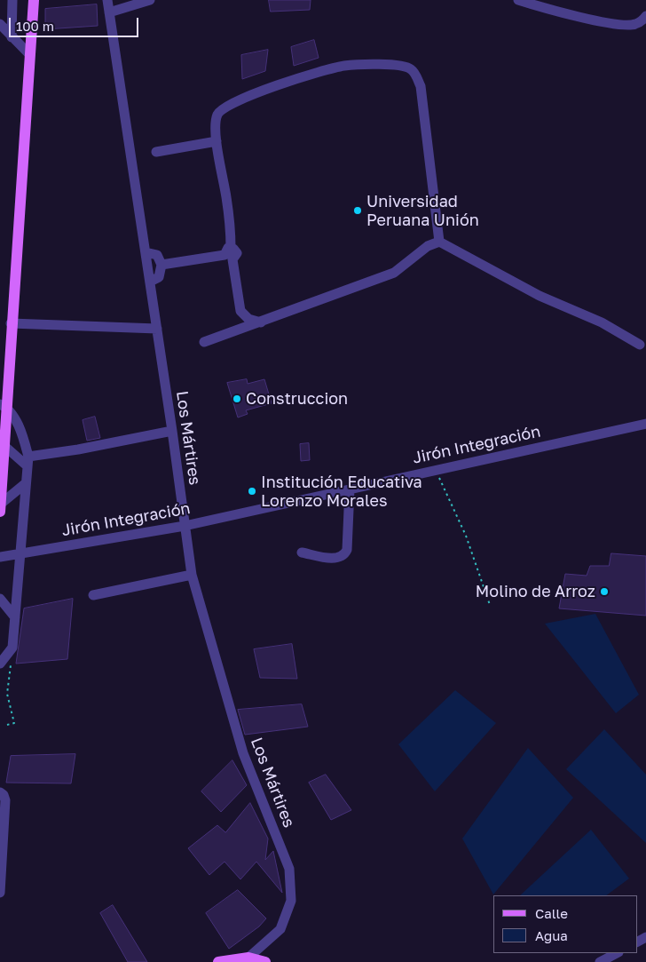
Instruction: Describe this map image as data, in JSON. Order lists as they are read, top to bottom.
{
  "streets": {
    "street": ["Los Mártires", "Jirón Integración"]
  },
  "crossings": [
    ["Los Mártires", "Jirón Integración"]
  ],
  "places": [
    "Universidad Peruana Unión",
    "Construccion",
    "Institución Educativa Lorenzo Morales",
    "Molino de Arroz"
  ],
  "legend": ["Calle", "Agua"],
  "scale_bar": "100 m"
}
